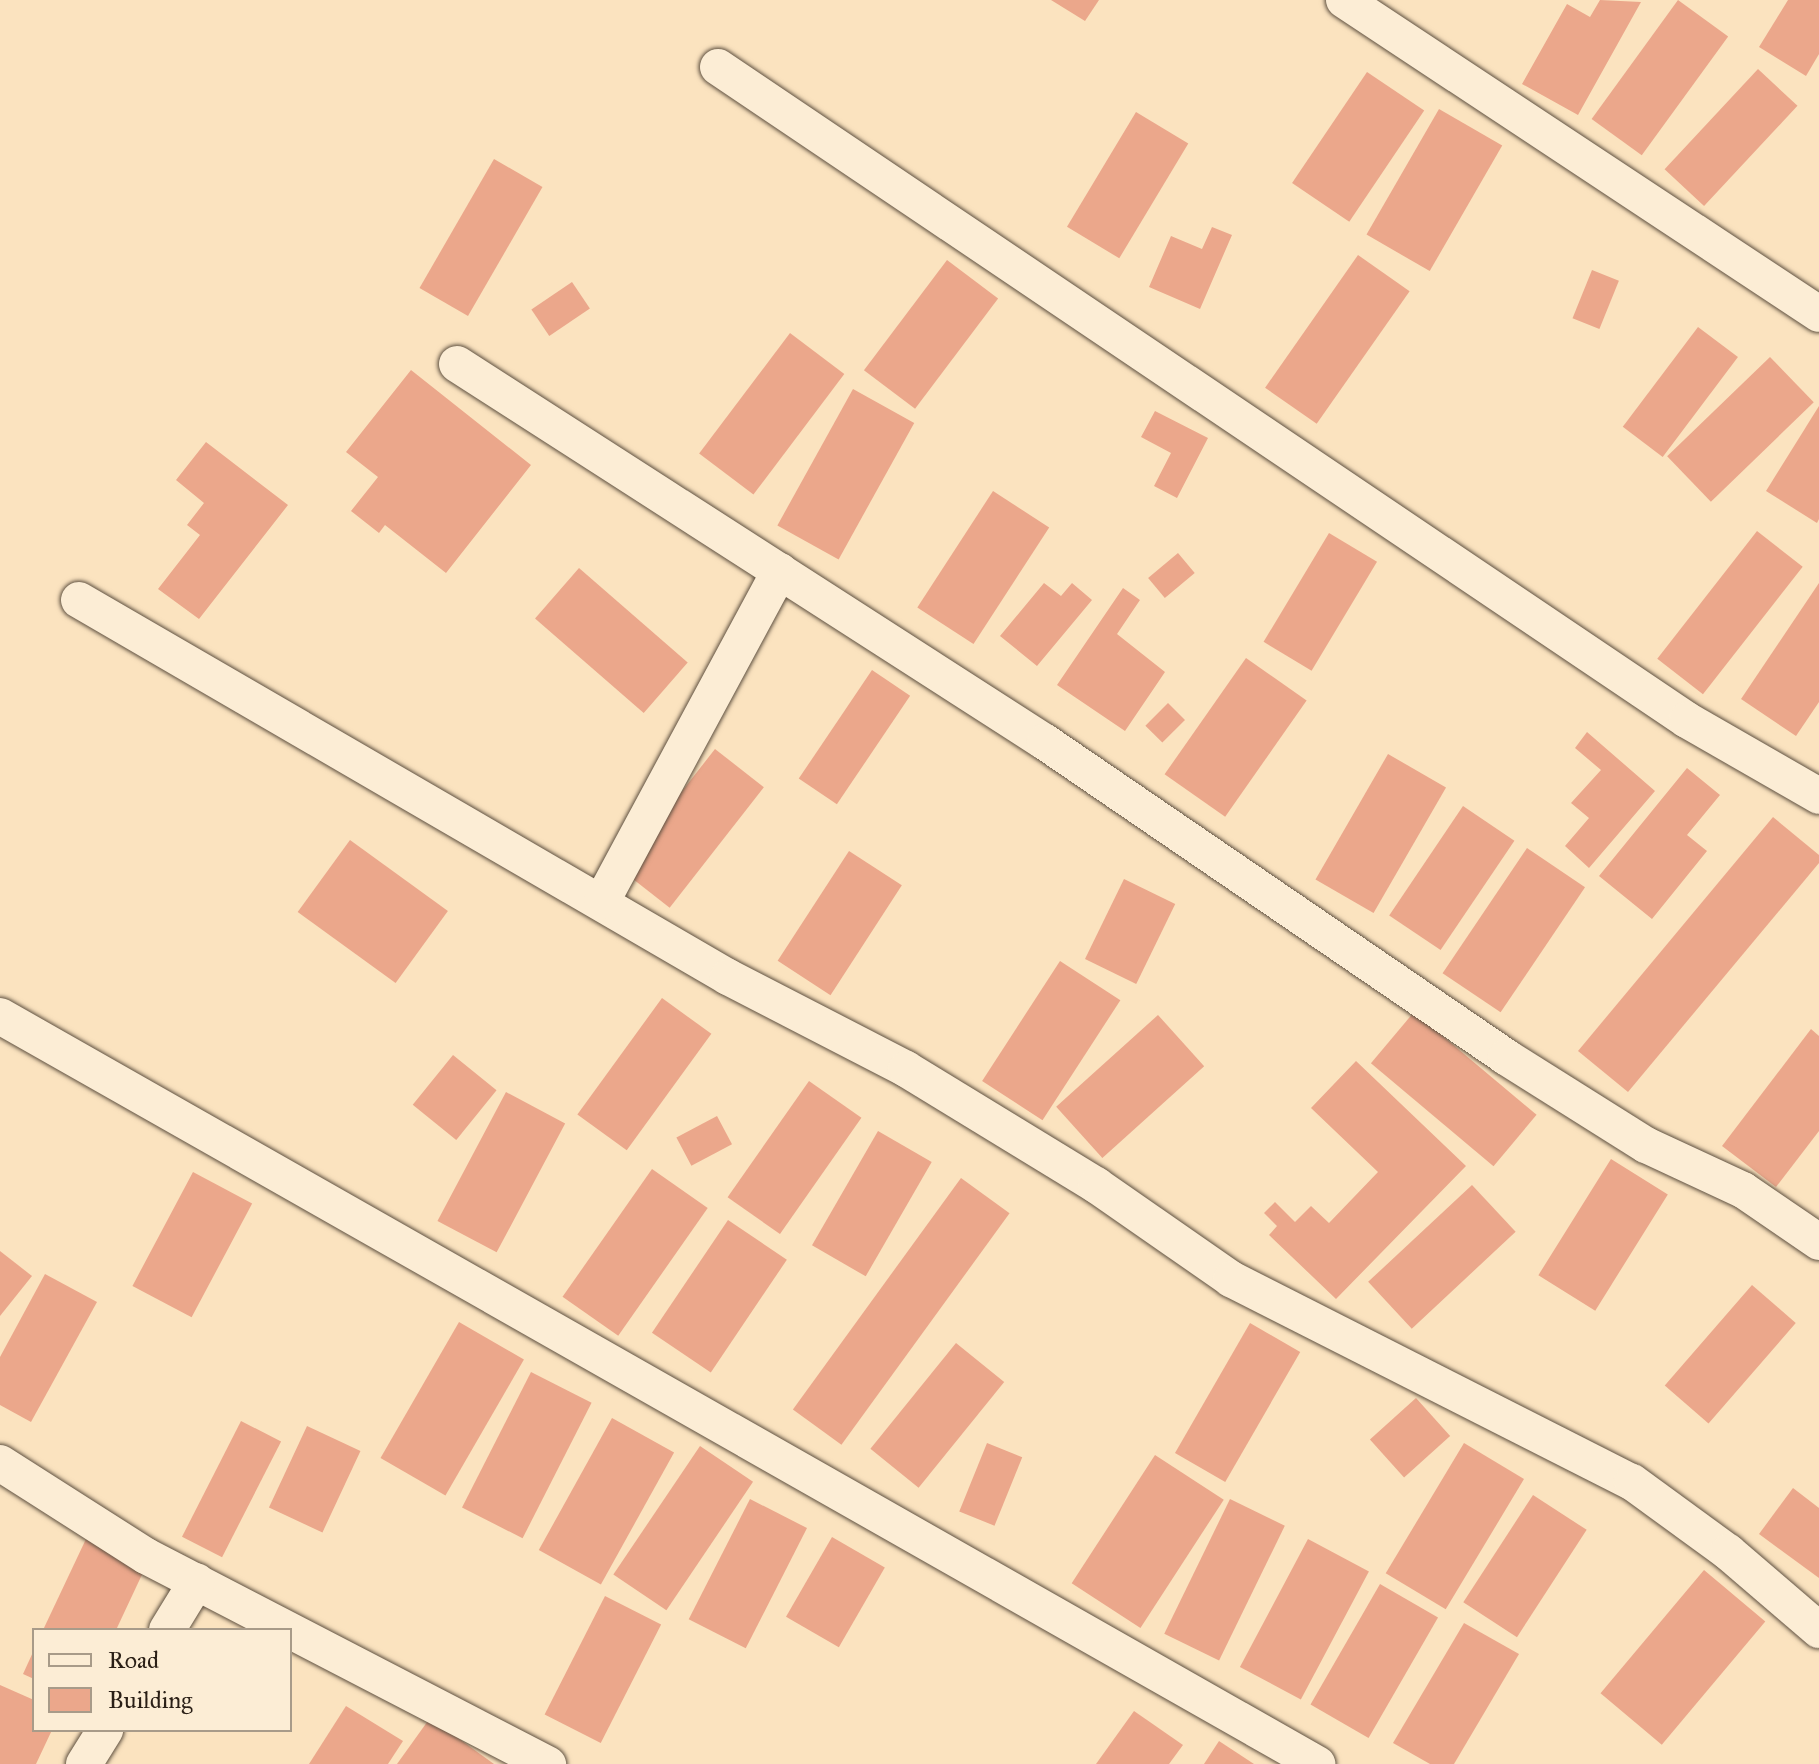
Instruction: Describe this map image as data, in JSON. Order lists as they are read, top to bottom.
{
  "legend": ["Road", "Building"]
}
